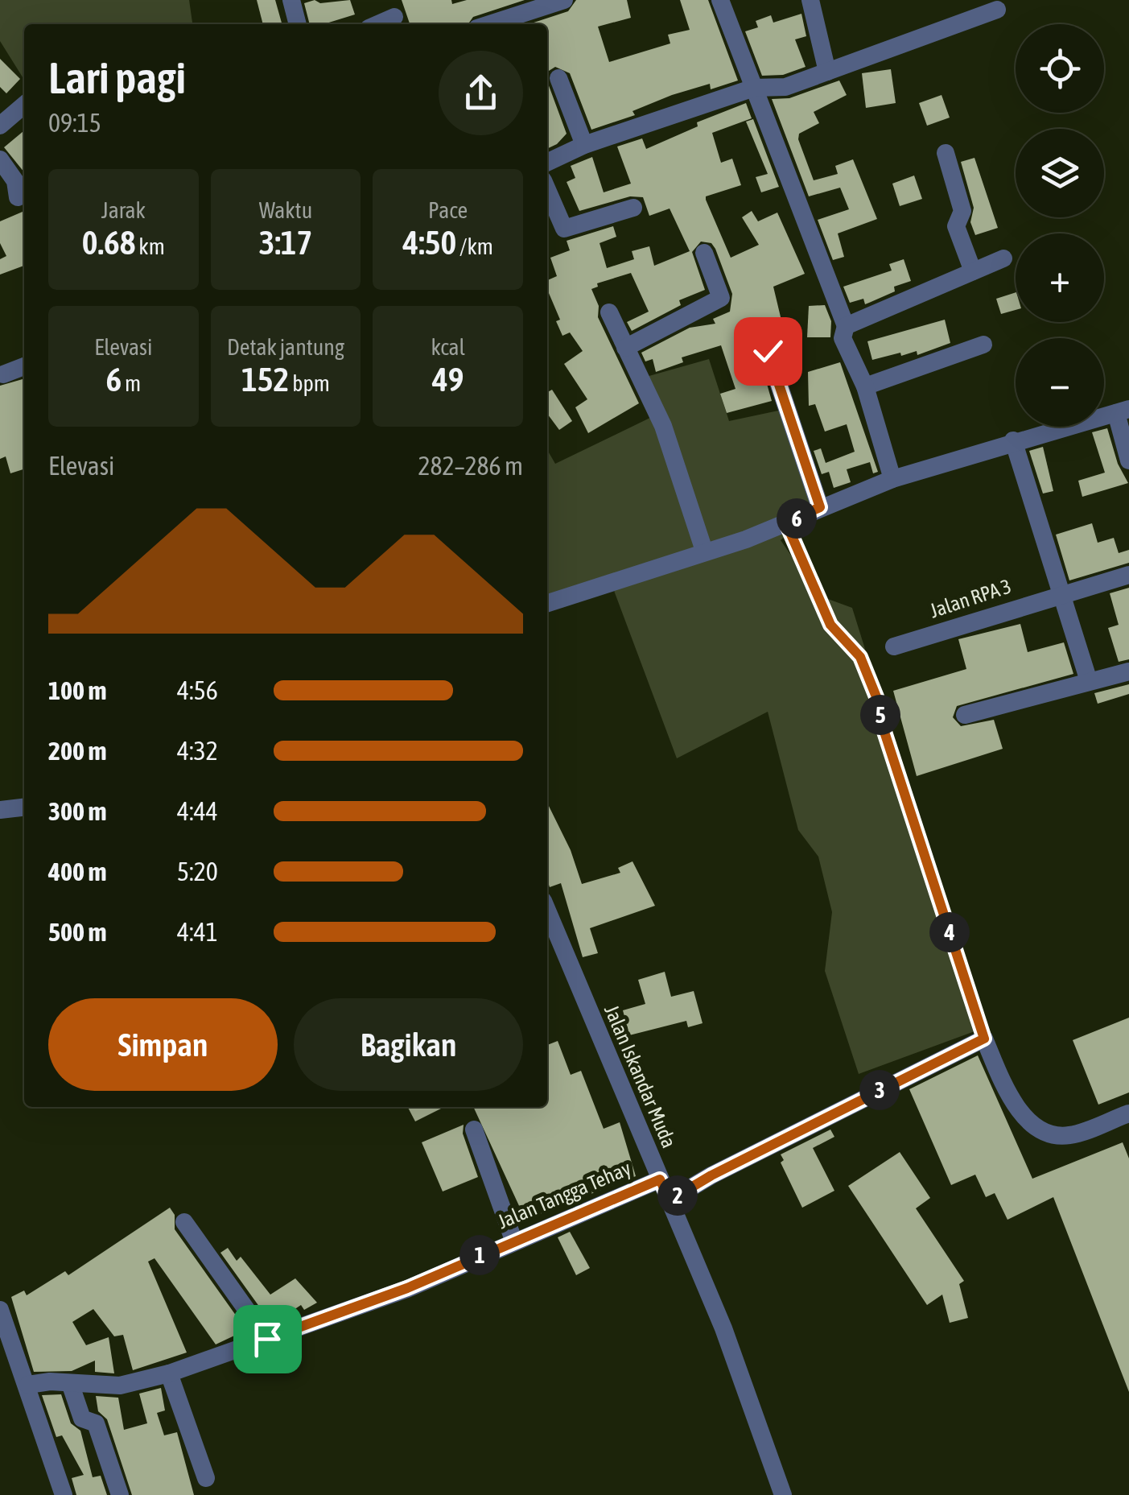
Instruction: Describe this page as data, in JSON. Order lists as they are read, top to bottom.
{
  "streets": {
    "street": ["Jalan RPA 3", "Jalan Iskandar Muda", "Jalan Tangga Tehay"]
  },
  "crossings": [
    ["Jalan Iskandar Muda", "Jalan Tangga Tehay"]
  ],
  "page": {
    "map_buttons": ["+", "−"],
    "heading": ["Lari pagi", "09:15"],
    "stats": [
      ["Jarak", "0.68 km"],
      ["Waktu", "3:17"],
      ["Pace", "4:50 /km"],
      ["Elevasi", "6 m"],
      ["Detak jantung", "152 bpm"],
      ["kcal", "49"]
    ],
    "chart": ["Elevasi", "282–286 m"],
    "pins": [
      "6",
      "5",
      "4",
      "3",
      "2",
      "1"
    ],
    "list": [
      {
        "name": "100 m",
        "note": "4:56"
      },
      {
        "name": "200 m",
        "note": "4:32"
      },
      {
        "name": "300 m",
        "note": "4:44"
      },
      {
        "name": "400 m",
        "note": "5:20"
      },
      {
        "name": "500 m",
        "note": "4:41"
      }
    ],
    "buttons": ["Simpan", "Bagikan"]
  }
}
